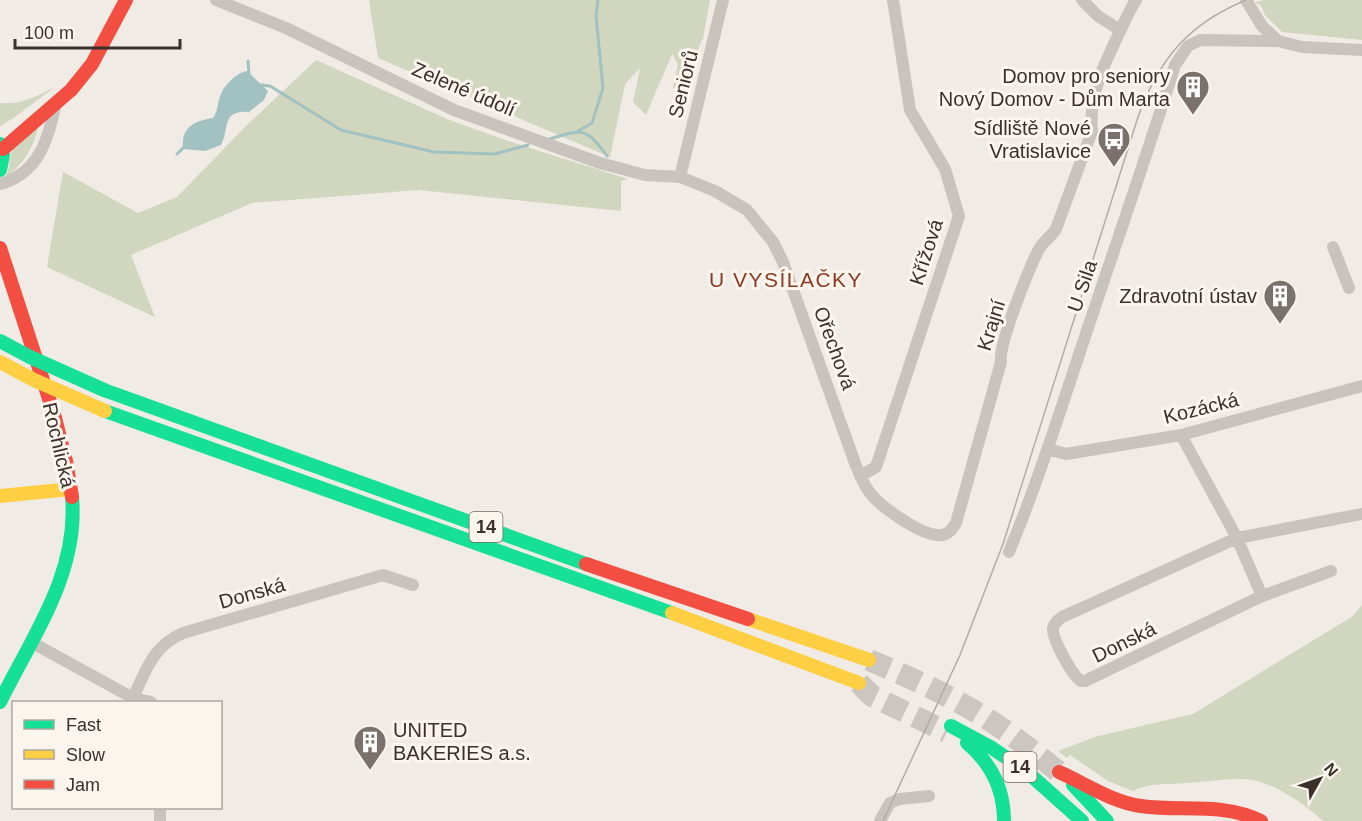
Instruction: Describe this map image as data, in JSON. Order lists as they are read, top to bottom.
{
  "streets": {
    "main road": ["Rochlická", "14"],
    "street": [
      "Seniorů",
      "Zelené údolí",
      "Křížová",
      "U Sila",
      "Krajní",
      "Ořechová",
      "Kozácká",
      "Donská"
    ]
  },
  "crossings": [
    ["Seniorů", "Zelené údolí"],
    ["Seniorů", "Ořechová"],
    ["Zelené údolí", "Ořechová"],
    ["Křížová", "Krajní"],
    ["Křížová", "Ořechová"],
    ["U Sila", "Kozácká"],
    ["Krajní", "Ořechová"]
  ],
  "districts": ["U VYSÍLAČKY"],
  "places": {
    "building": ["Domov pro seniory Nový Domov - Dům Marta", "Zdravotní ústav", "UNITED BAKERIES a.s."],
    "bus stop": ["Sídliště Nové Vratislavice"]
  },
  "legend": ["Fast", "Slow", "Jam"],
  "scale_bar": "100 m",
  "north": "top right"
}
